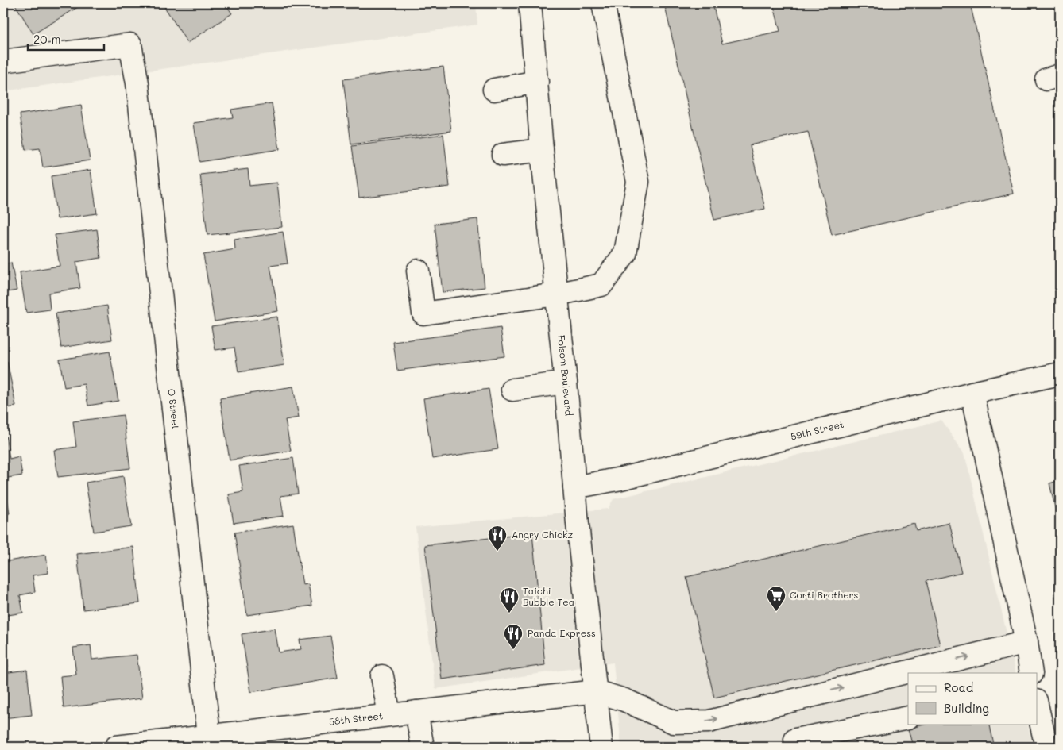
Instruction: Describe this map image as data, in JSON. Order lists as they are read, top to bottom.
{
  "streets": {
    "street": [
      "Folsom Boulevard",
      "O Street",
      "59th Street",
      "58th Street"
    ]
  },
  "crossings": [
    ["Folsom Boulevard", "59th Street"],
    ["Folsom Boulevard", "58th Street"],
    ["O Street", "58th Street"]
  ],
  "places": {
    "restaurant": ["Angry Chickz", "Taichi Bubble Tea", "Panda Express"],
    "supermarket": ["Corti Brothers"]
  },
  "legend": ["Road", "Building"],
  "scale_bar": "20 m"
}
